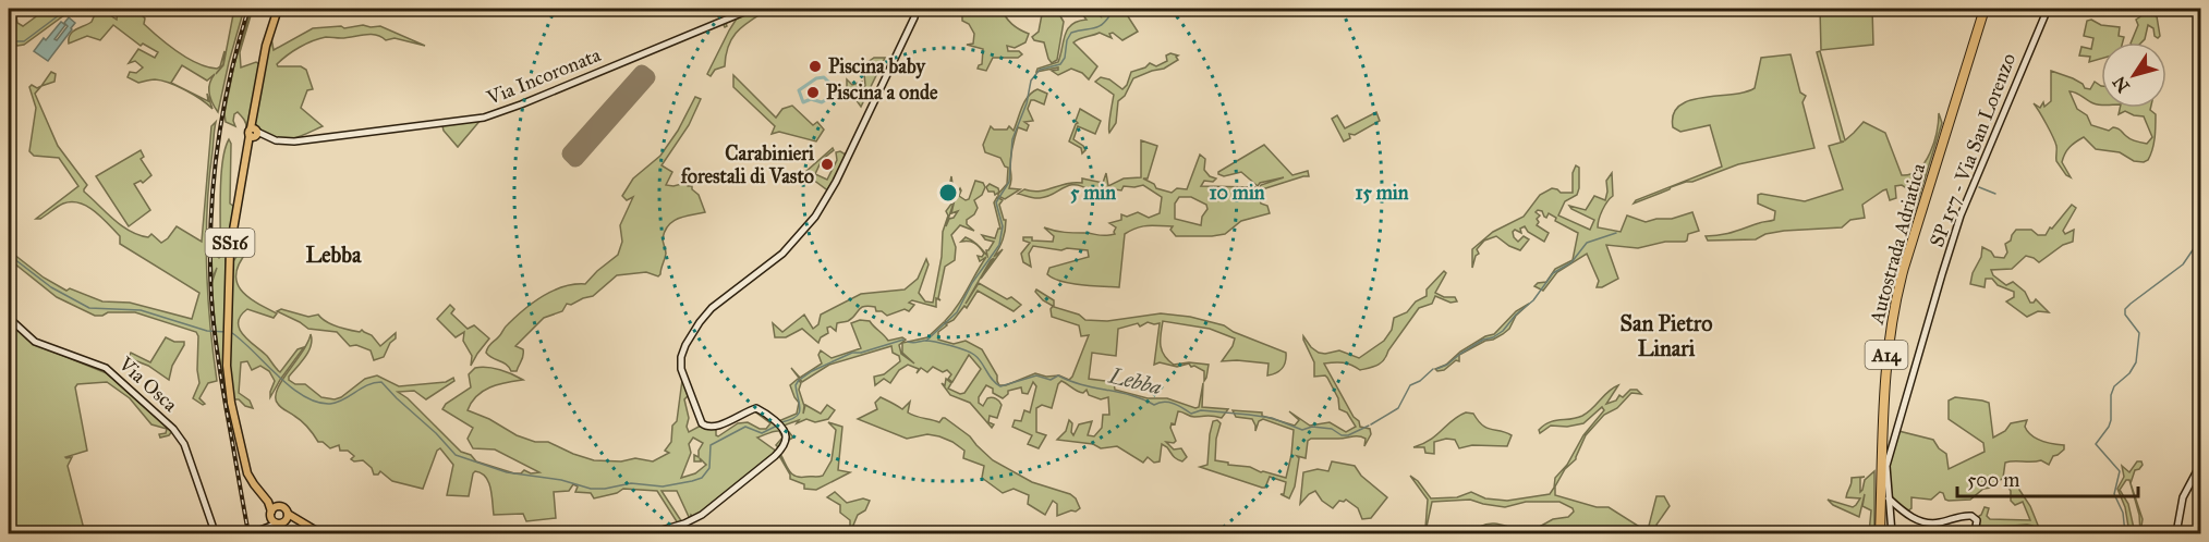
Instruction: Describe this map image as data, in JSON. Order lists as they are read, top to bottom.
{
  "streets": {
    "highway": ["Autostrada Adriatica", "A14"],
    "main road": ["SS16"],
    "street": ["Via Incoronata", "SP 157 - Via San Lorenzo", "Via Osca"]
  },
  "crossings": [
    ["Via Incoronata", "SS16"]
  ],
  "districts": ["Lebba", "San Pietro Linari"],
  "water": ["Lebba"],
  "places": ["Piscina baby", "Piscina a onde", "Carabinieri forestali di Vasto"],
  "scale_bar": "500 m",
  "north": "bottom left",
  "rings": ["5 min", "10 min", "15 min"]
}
